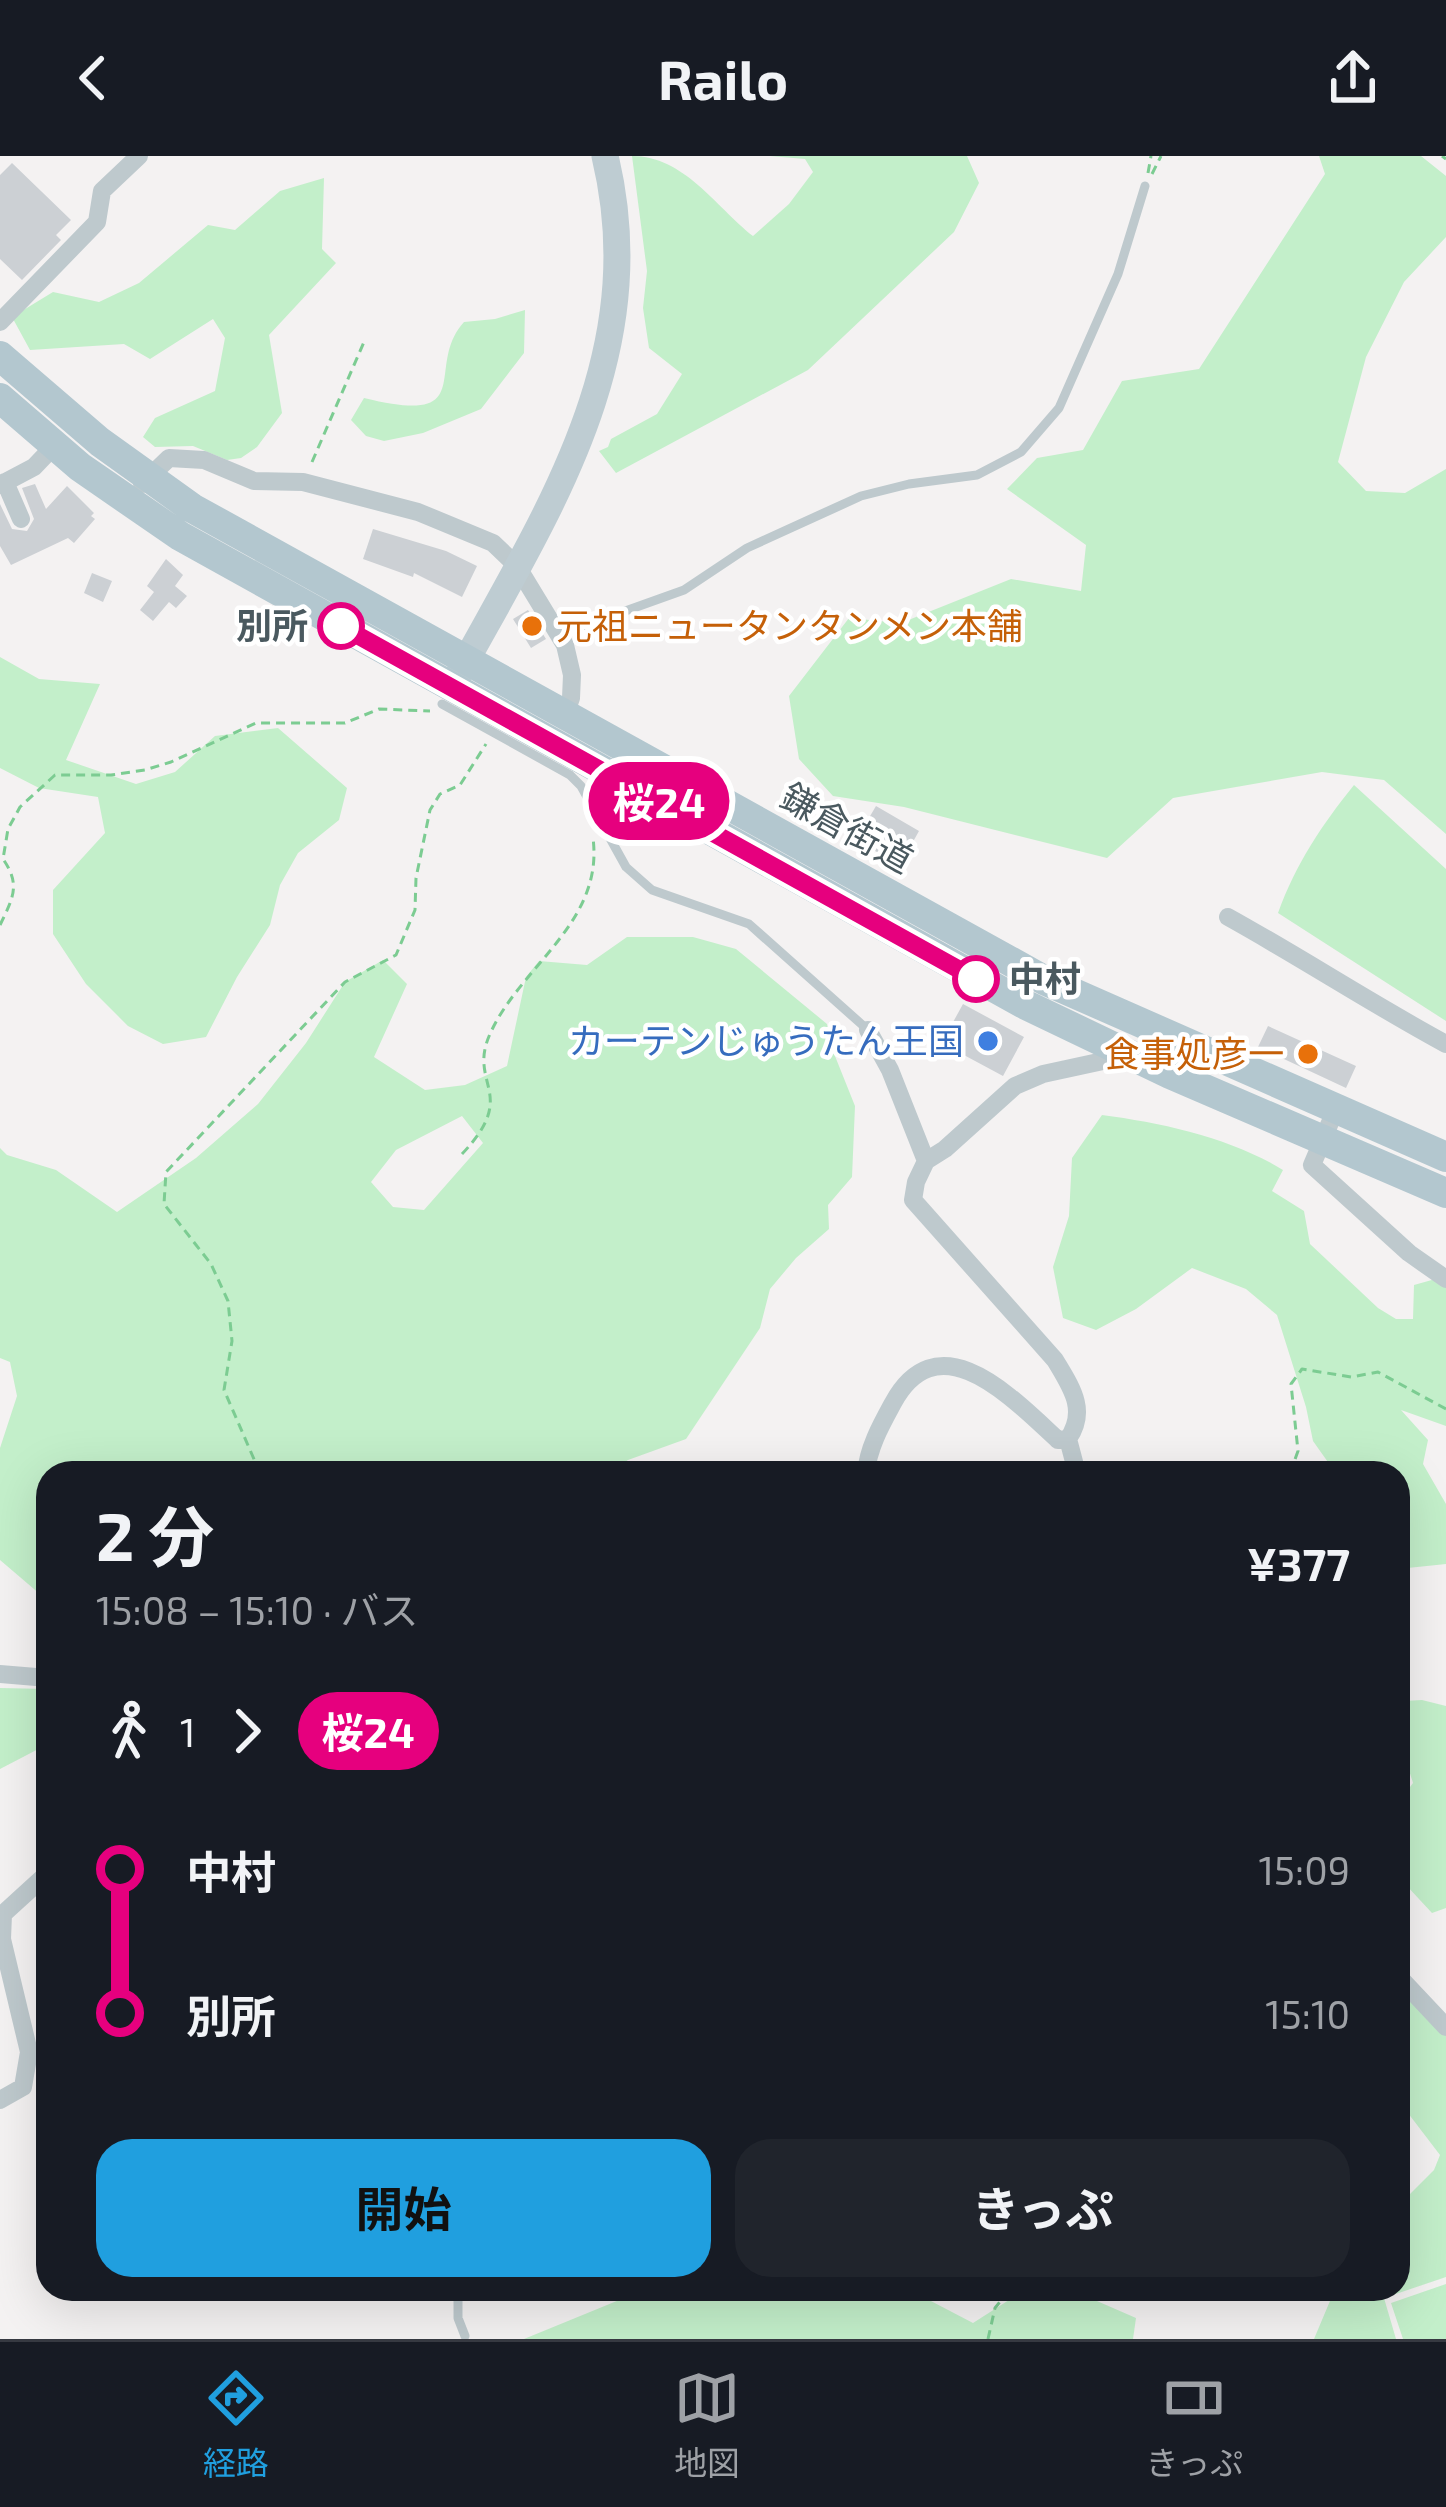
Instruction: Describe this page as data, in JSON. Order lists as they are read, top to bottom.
{
  "streets": {
    "main road": ["鎌倉街道"]
  },
  "places": [
    "別所",
    "元祖ニュータンタンメン本舗",
    "中村",
    "カーテンじゅうたん王国",
    "食事処彦一"
  ],
  "lines": ["bus line 桜24"],
  "page": {
    "header": "Railo",
    "on_map": "桜24",
    "heading": ["2 分", "15:08 – 15:10 · バス", "¥377"],
    "legs": ["1", "桜24"],
    "list": [
      {
        "name": "中村",
        "value": "15:09"
      },
      {
        "name": "別所",
        "value": "15:10"
      }
    ],
    "buttons": ["開始", "きっぷ"],
    "tabs": ["経路", "地図", "きっぷ"]
  }
}
